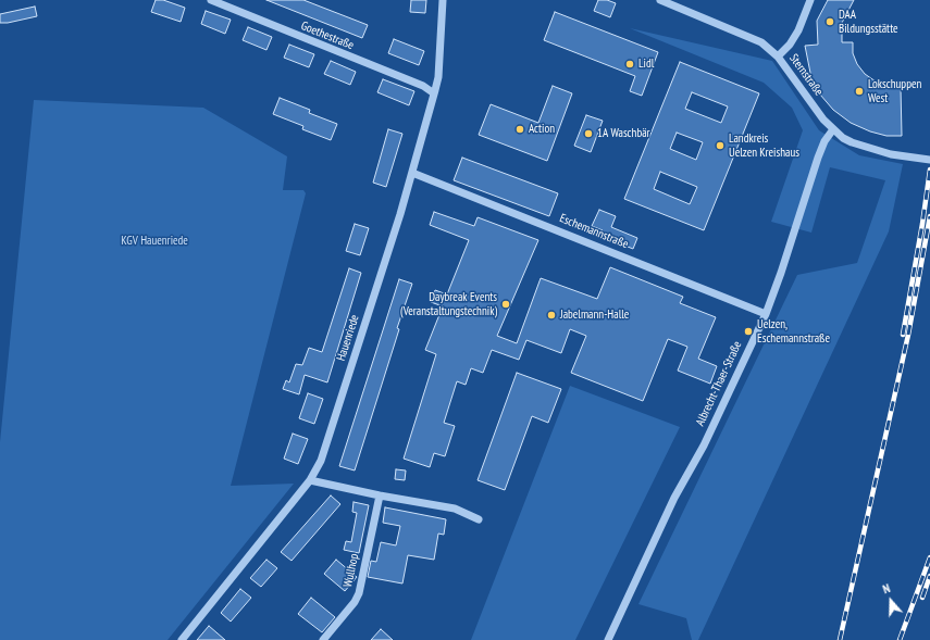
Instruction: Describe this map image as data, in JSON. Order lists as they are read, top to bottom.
{
  "streets": {
    "street": [
      "Goethestraße",
      "Sternstraße",
      "Eschemannstraße",
      "Hauenriede",
      "Albrecht-Thaer-Straße",
      "Wullhop"
    ]
  },
  "crossings": [
    ["Goethestraße", "Hauenriede"],
    ["Sternstraße", "Albrecht-Thaer-Straße"],
    ["Eschemannstraße", "Hauenriede"],
    ["Eschemannstraße", "Albrecht-Thaer-Straße"]
  ],
  "parks": ["KGV Hauenriede"],
  "places": [
    "DAA Bildungsstätte",
    "Lidl",
    "Lokschuppen West",
    "Action",
    "1A Waschbär",
    "Landkreis Uelzen Kreishaus",
    "Daybreak Events (Veranstaltungstechnik)",
    "Jabelmann-Halle",
    "Uelzen, Eschemannstraße"
  ],
  "north": "top"
}
